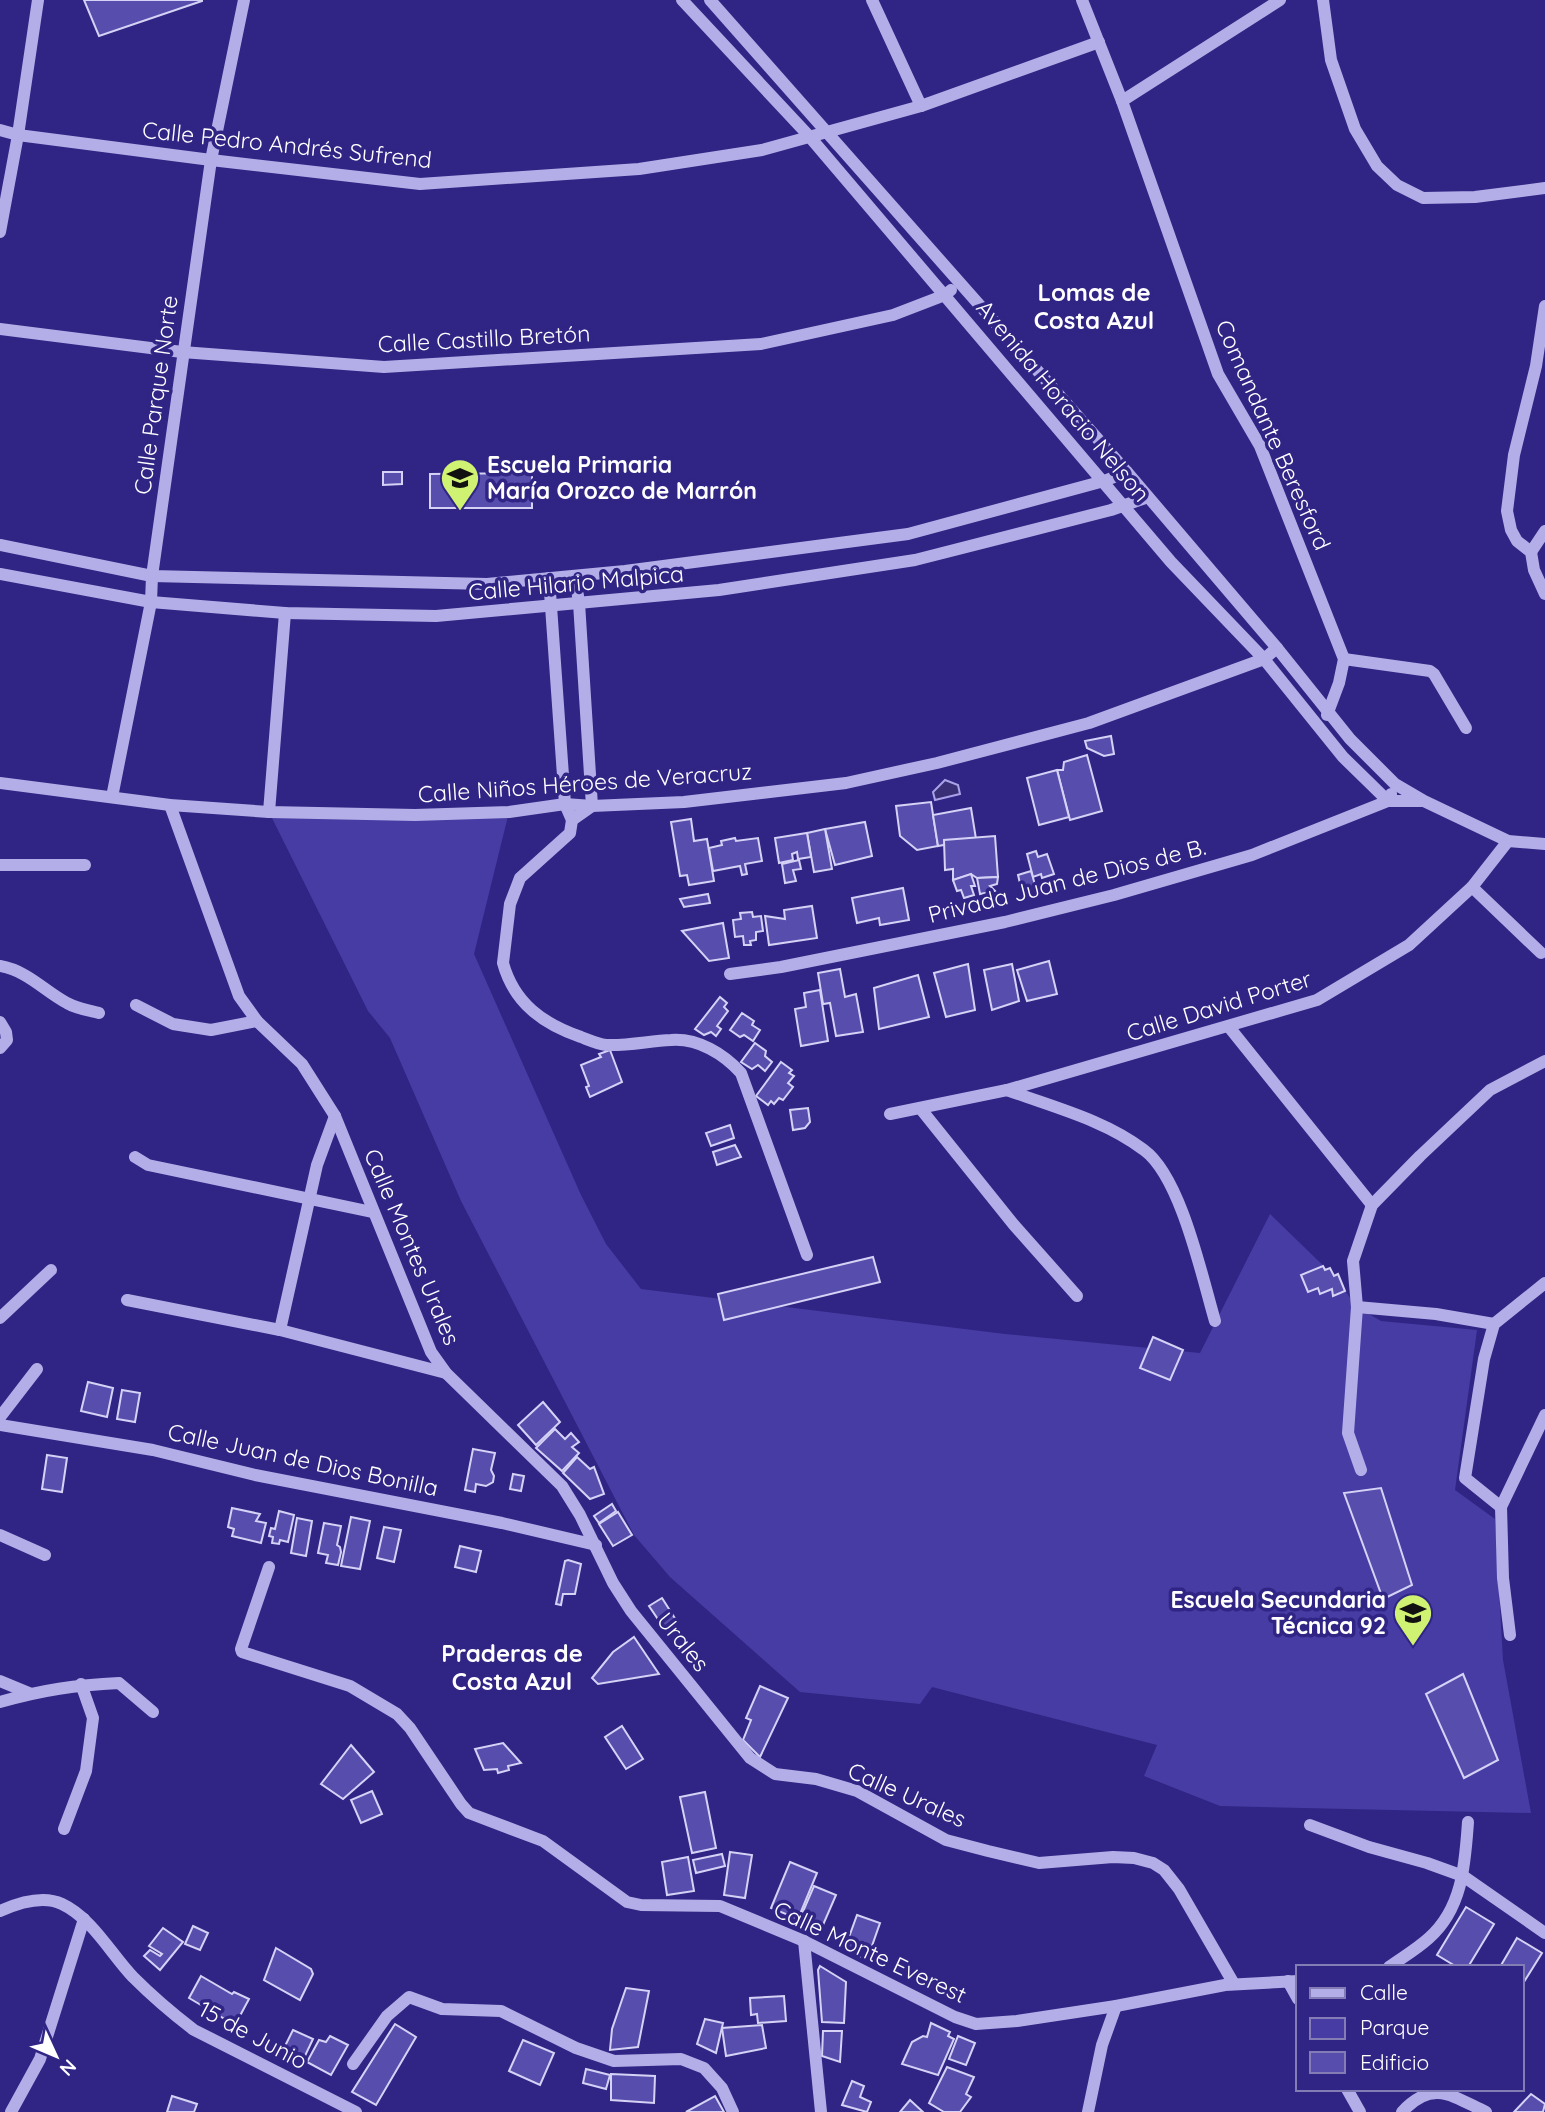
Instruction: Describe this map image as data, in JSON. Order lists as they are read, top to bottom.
{
  "streets": {
    "street": [
      "Calle Pedro Andrés Sufrend",
      "Calle Castillo Bretón",
      "Calle Parque Norte",
      "Avenida Horacio Nelson",
      "Comandante Beresford",
      "Calle Hilario Malpica",
      "Calle Niños Héroes de Veracruz",
      "Privada Juan de Dios de B.",
      "Calle David Porter",
      "Calle Montes Urales",
      "Calle Juan de Dios Bonilla",
      "Urales",
      "Calle Urales",
      "Calle Monte Everest",
      "15 de Junio"
    ]
  },
  "crossings": [
    ["Calle Pedro Andrés Sufrend", "Calle Parque Norte"],
    ["Calle Pedro Andrés Sufrend", "Avenida Horacio Nelson"],
    ["Calle Pedro Andrés Sufrend", "Comandante Beresford"],
    ["Calle Castillo Bretón", "Calle Parque Norte"],
    ["Calle Castillo Bretón", "Avenida Horacio Nelson"],
    ["Calle Parque Norte", "Calle Hilario Malpica"],
    ["Calle Parque Norte", "Calle Niños Héroes de Veracruz"],
    ["Avenida Horacio Nelson", "Calle Hilario Malpica"],
    ["Avenida Horacio Nelson", "Calle Niños Héroes de Veracruz"],
    ["Avenida Horacio Nelson", "Privada Juan de Dios de B."],
    ["Avenida Horacio Nelson", "Calle David Porter"],
    ["Calle Montes Urales", "Calle Juan de Dios Bonilla"],
    ["Calle Montes Urales", "Urales"],
    ["Calle Juan de Dios Bonilla", "Urales"],
    ["Urales", "Calle Urales"],
    ["Calle Urales", "Calle Monte Everest"]
  ],
  "districts": ["Lomas de Costa Azul", "Praderas de Costa Azul"],
  "places": {
    "school or university": ["Escuela Primaria María Orozco de Marrón", "Escuela Secundaria Técnica 92"]
  },
  "legend": ["Calle", "Parque", "Edificio"],
  "north": "bottom right"
}
